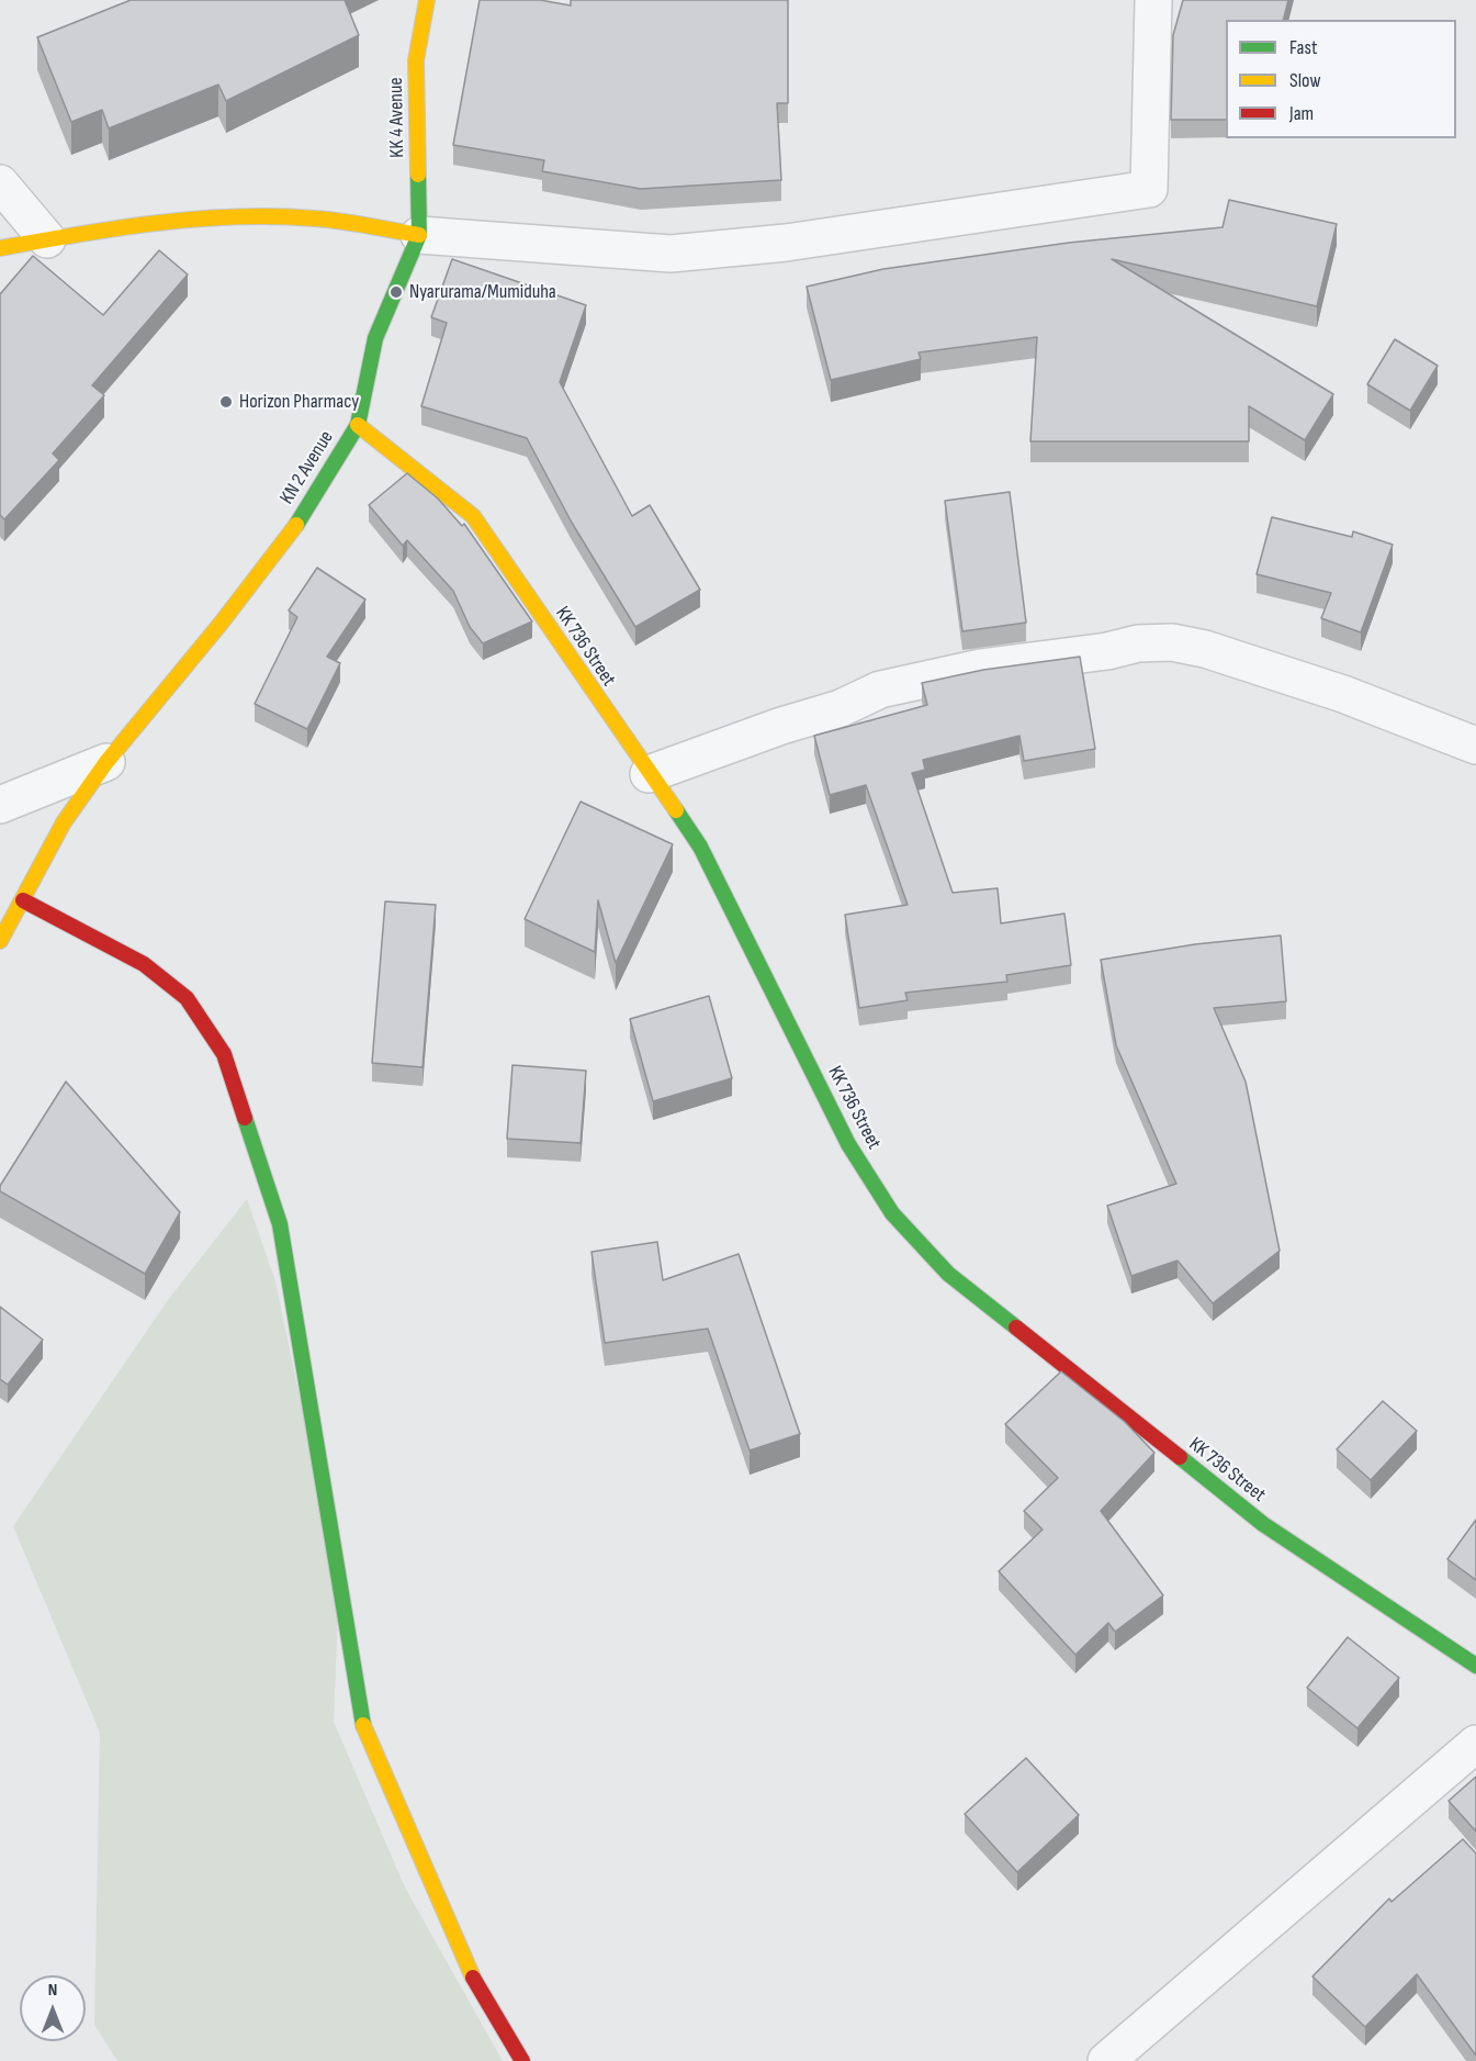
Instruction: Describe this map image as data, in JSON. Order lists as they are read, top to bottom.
{
  "streets": {
    "street": ["KK 4 Avenue", "KN 2 Avenue", "KK 736 Street"]
  },
  "crossings": [
    ["KK 4 Avenue", "KN 2 Avenue"],
    ["KN 2 Avenue", "KK 736 Street"]
  ],
  "places": ["Nyarurama/Mumiduha", "Horizon Pharmacy"],
  "legend": ["Fast", "Slow", "Jam"],
  "north": "top"
}
